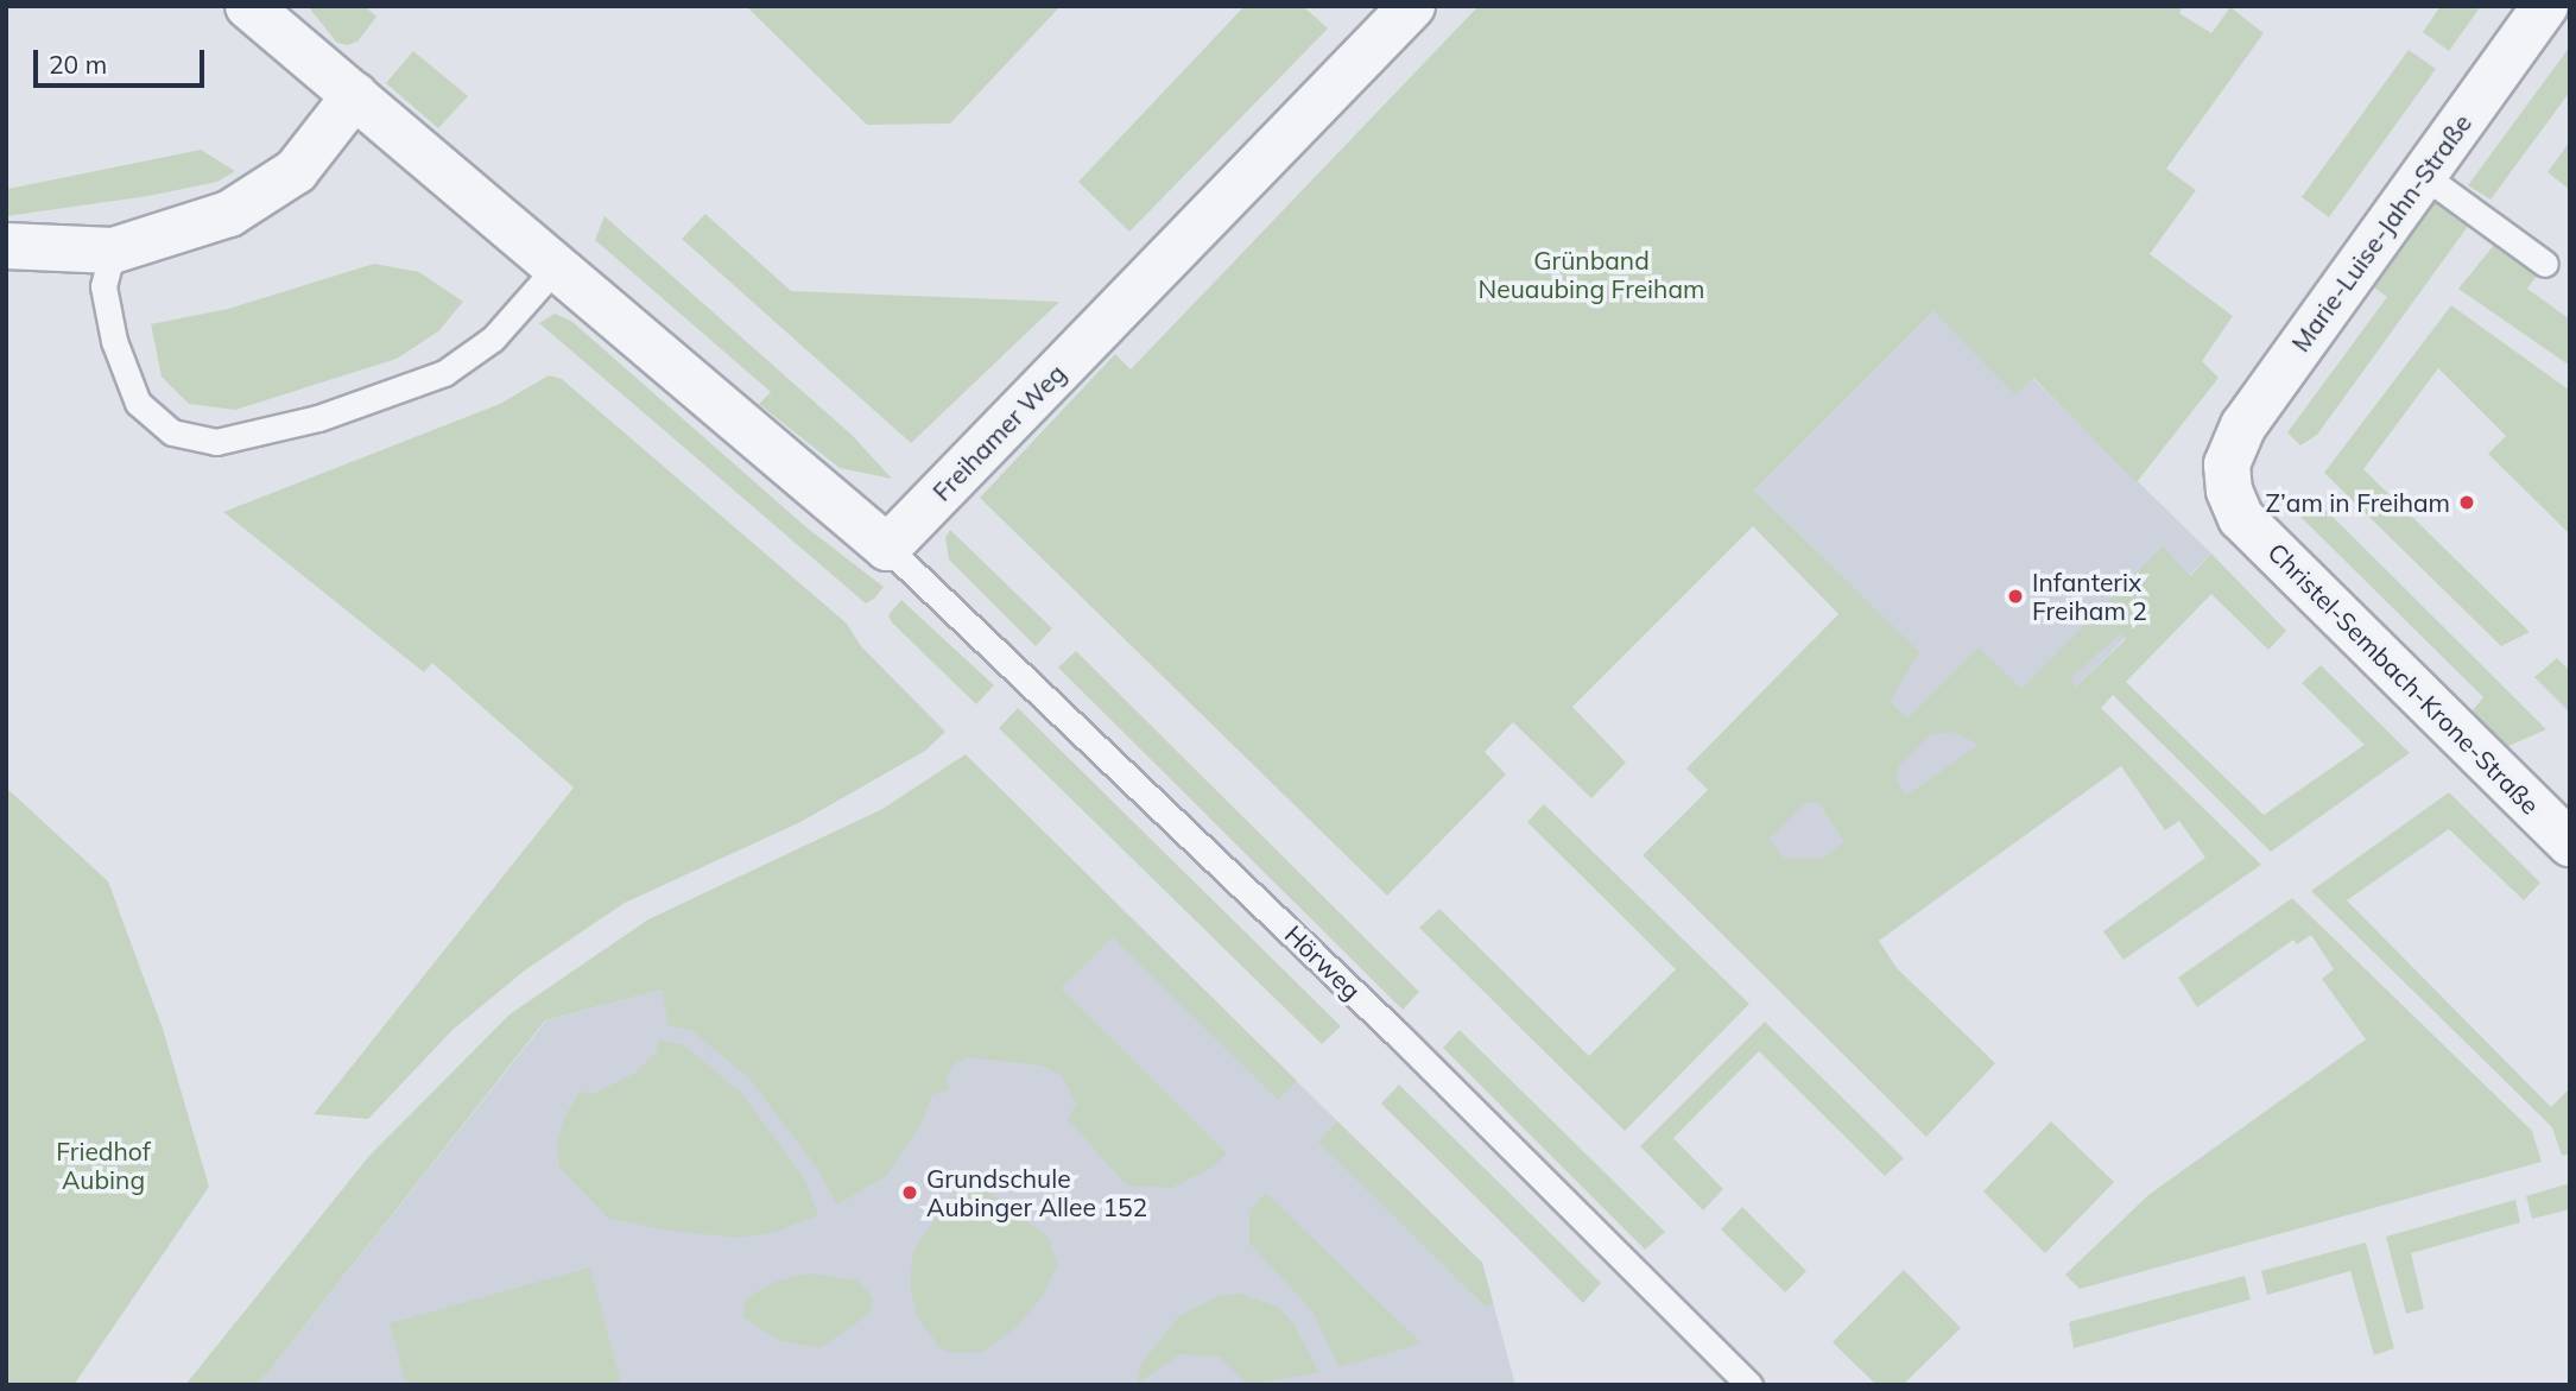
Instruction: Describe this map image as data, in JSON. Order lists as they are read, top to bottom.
{
  "streets": {
    "street": ["Marie-Luise-Jahn-Straße", "Freihamer Weg", "Christel-Sembach-Krone-Straße"],
    "lane": ["Hörweg"]
  },
  "crossings": [
    ["Marie-Luise-Jahn-Straße", "Christel-Sembach-Krone-Straße"],
    ["Freihamer Weg", "Hörweg"]
  ],
  "parks": ["Grünband Neuaubing Freiham", "Friedhof Aubing"],
  "places": ["Z’am in Freiham", "Infanterix Freiham 2", "Grundschule Aubinger Allee 152"],
  "scale_bar": "20 m"
}
